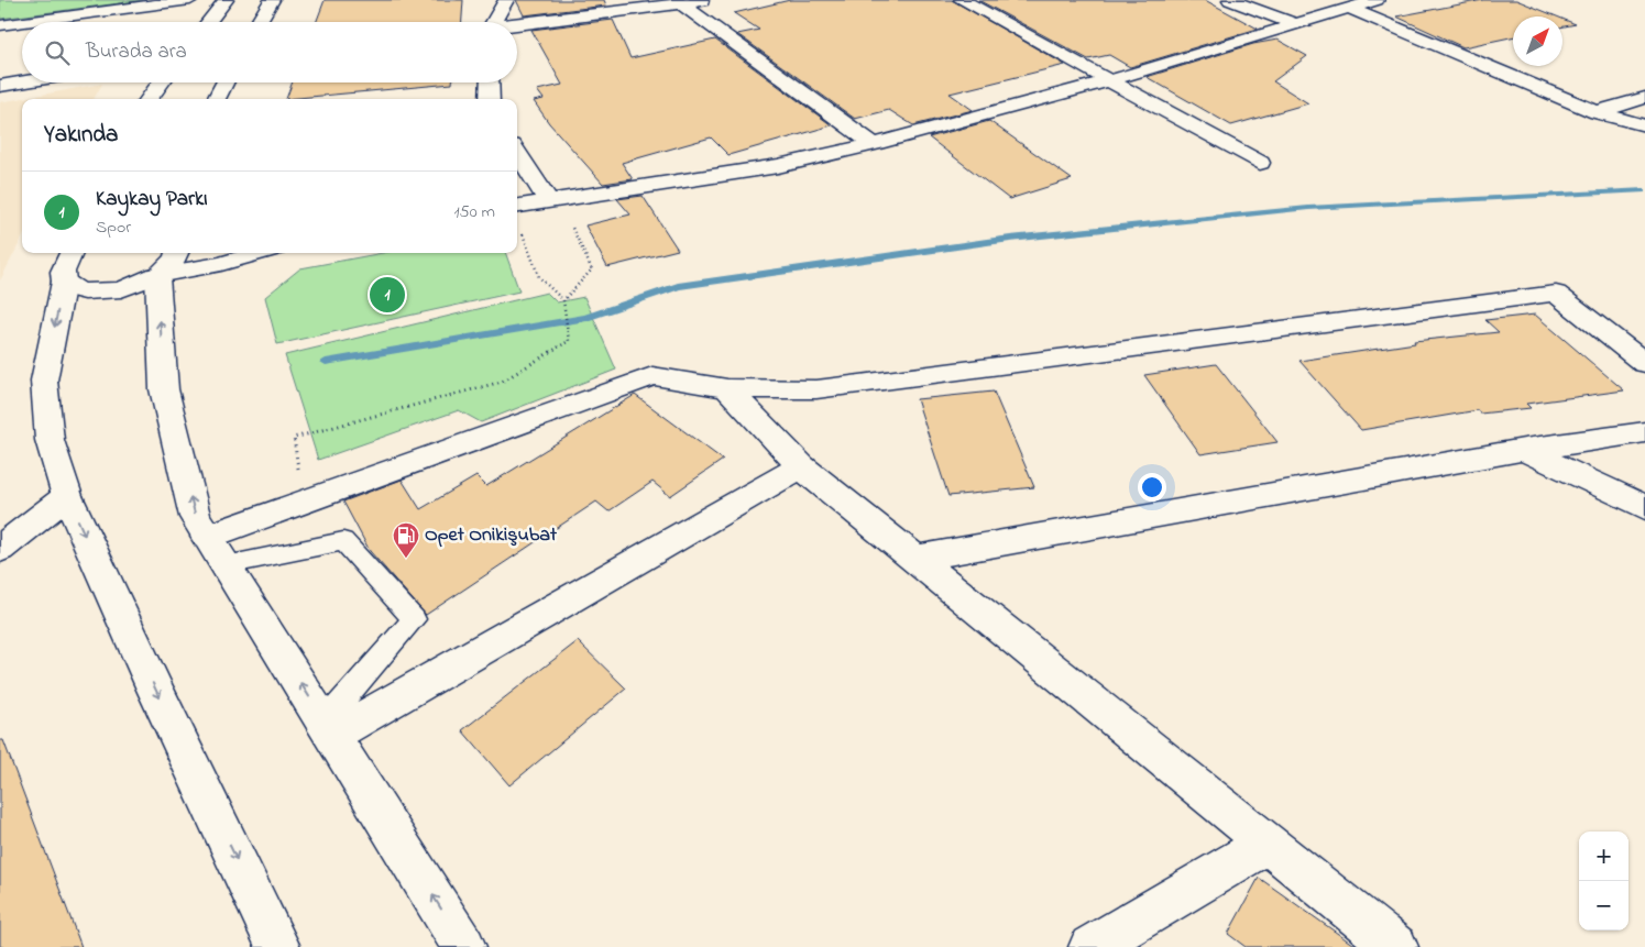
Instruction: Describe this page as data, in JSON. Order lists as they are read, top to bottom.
{
  "places": {
    "fuel station": ["Opet Onikişubat"]
  },
  "north": "top right",
  "page": {
    "search": "Burada ara",
    "heading": "Yakında",
    "list": [
      {
        "mark": "1",
        "name": "Kaykay Parkı",
        "note": "Spor",
        "value": "150 m"
      }
    ],
    "pins": "1",
    "map_buttons": ["+", "−"]
  }
}
